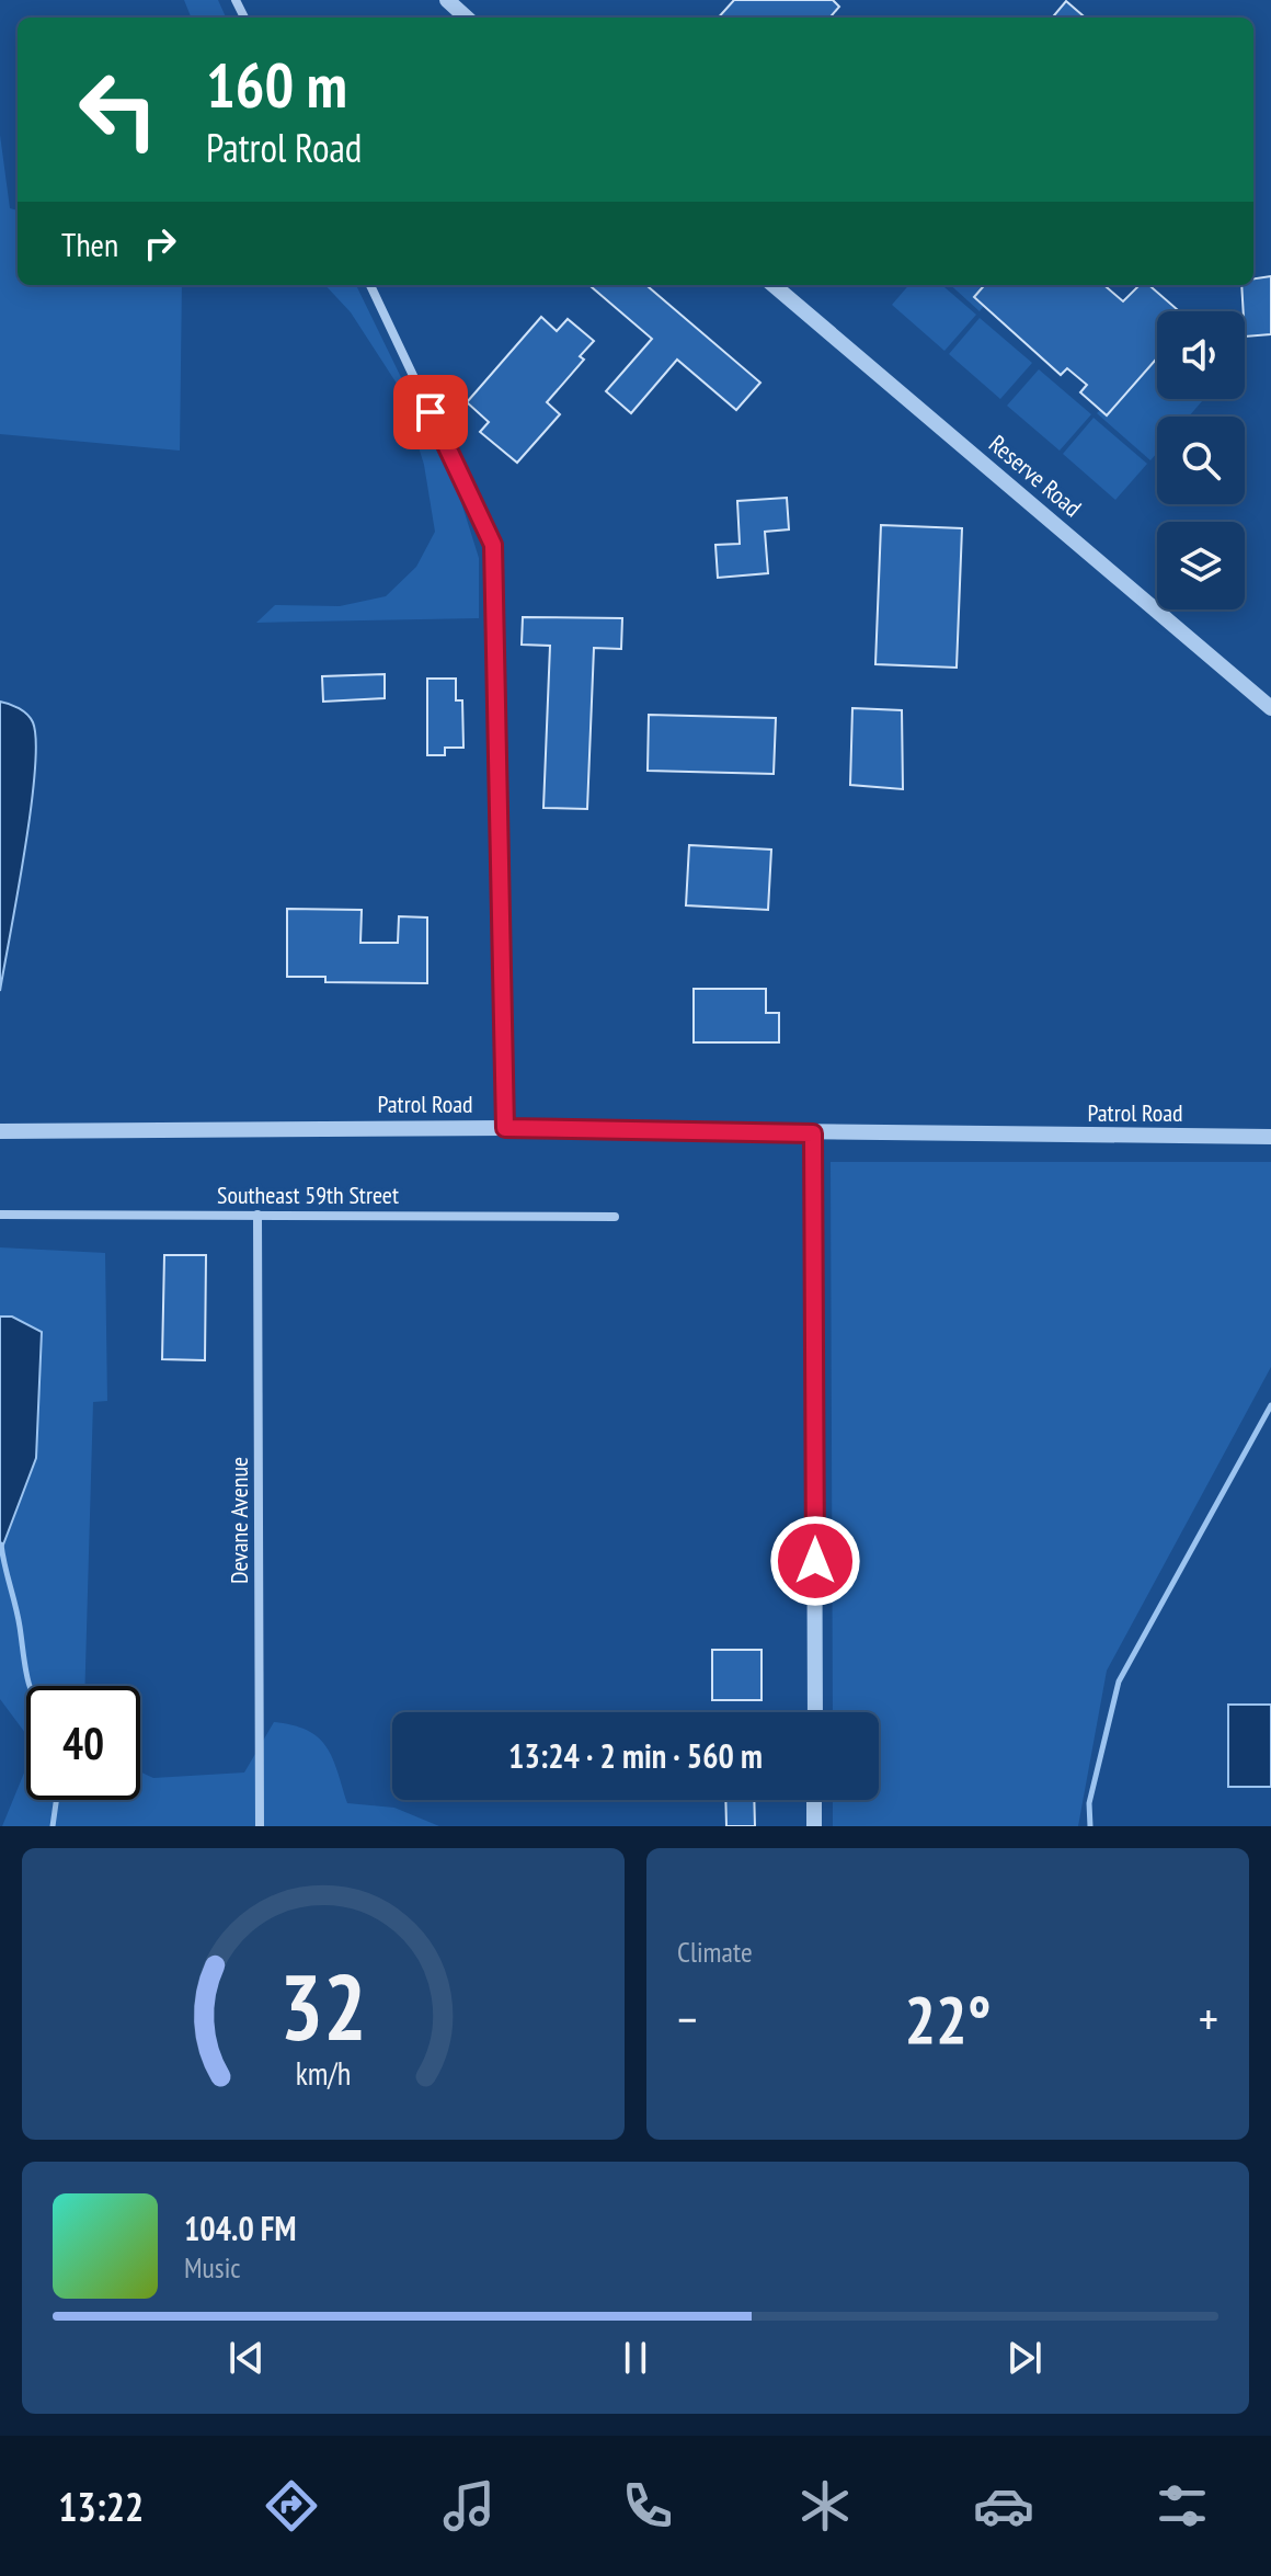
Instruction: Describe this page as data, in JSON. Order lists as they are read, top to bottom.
{
  "streets": {
    "street": [
      "Reserve Road",
      "Patrol Road",
      "Southeast 59th Street",
      "Devane Avenue"
    ]
  },
  "crossings": [
    ["Southeast 59th Street", "Devane Avenue"]
  ],
  "page": {
    "turn": ["160 m", "Patrol Road"],
    "then": "Then",
    "limit": "40",
    "trip": "13:24 · 2 min · 560 m",
    "tile": "Climate",
    "heat": ["−", "22°", "+"],
    "song": ["104.0 FM", "Music"],
    "tabs": "13:22",
    "gauge": ["32", "km/h"]
  }
}
